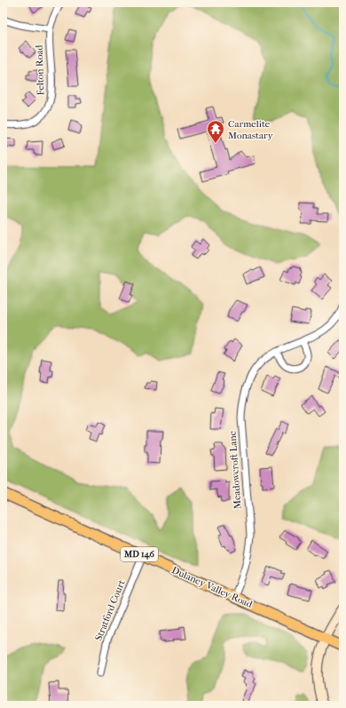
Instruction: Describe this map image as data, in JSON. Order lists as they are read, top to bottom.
{
  "streets": {
    "main road": ["MD 146", "Dulaney Valley Road"],
    "street": ["Felton Road", "Meadowcroft Lane", "Stratford Court"]
  },
  "crossings": [
    ["Meadowcroft Lane", "Dulaney Valley Road"],
    ["Dulaney Valley Road", "Stratford Court"]
  ],
  "places": {
    "temple": ["Carmelite Monastary"]
  }
}
